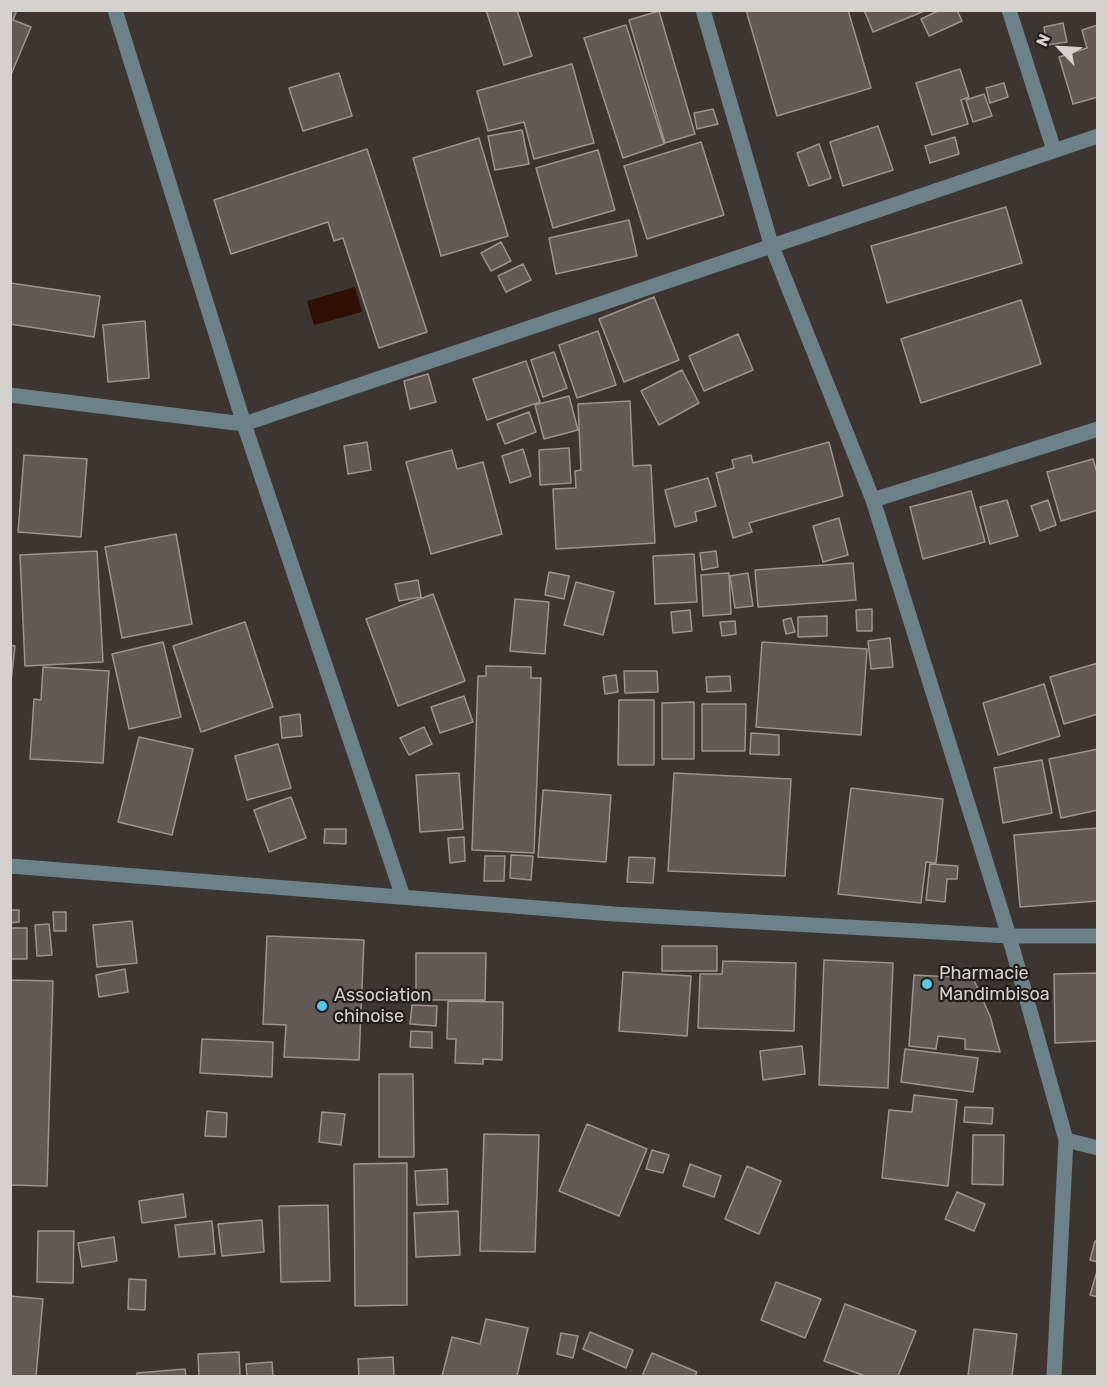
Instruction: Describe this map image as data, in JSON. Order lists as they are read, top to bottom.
{
  "places": ["Pharmacie Mandimbisoa", "Association chinoise"],
  "north": "top left"
}
